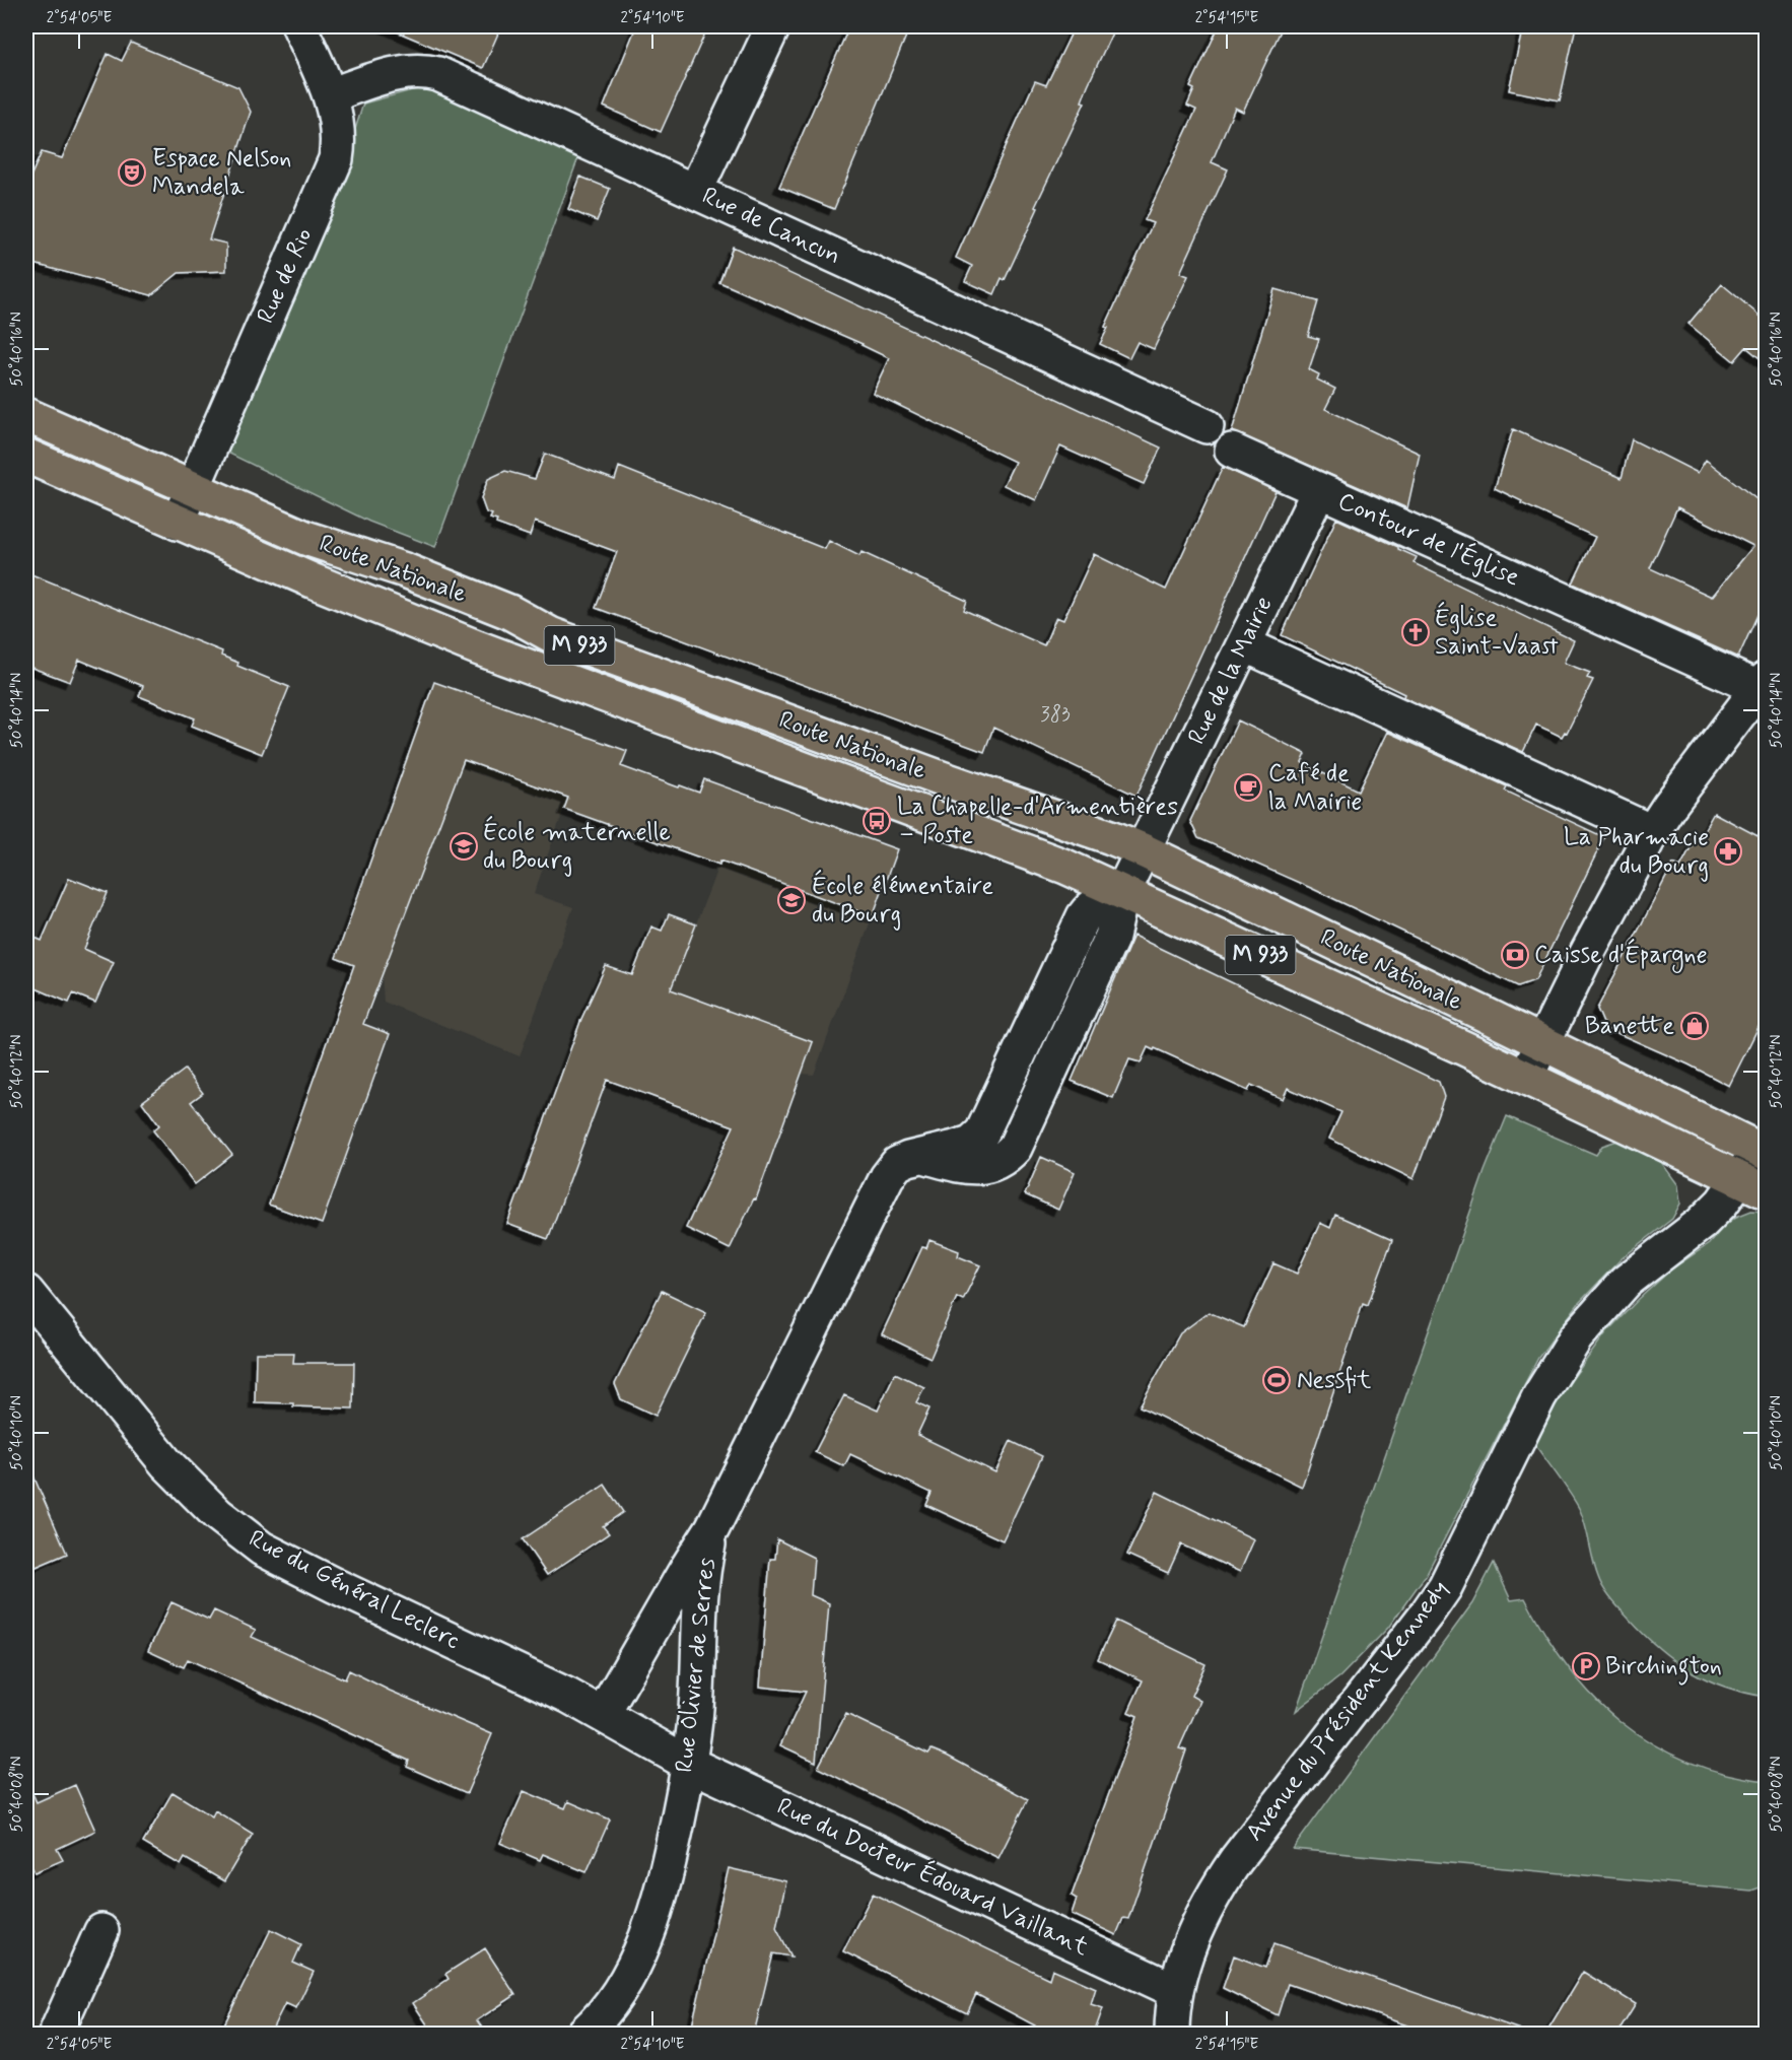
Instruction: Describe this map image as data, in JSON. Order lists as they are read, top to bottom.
{
  "streets": {
    "main road": ["Route Nationale", "M 933"],
    "street": [
      "Rue de Cancun",
      "Rue de Rio",
      "Contour de l'Église",
      "Rue de la Mairie",
      "Rue du Général Leclerc",
      "Rue Olivier de Serres",
      "Avenue du Président Kennedy",
      "Rue du Docteur Édouard Vaillant"
    ]
  },
  "crossings": [
    ["Rue de Cancun", "Rue de Rio"],
    ["Rue de Rio", "Route Nationale"],
    ["Contour de l'Église", "Rue de la Mairie"],
    ["Route Nationale", "Rue de la Mairie"],
    ["Route Nationale", "Avenue du Président Kennedy"],
    ["Rue de la Mairie", "Rue Olivier de Serres"],
    ["Rue du Général Leclerc", "Rue Olivier de Serres"],
    ["Rue du Général Leclerc", "Rue du Docteur Édouard Vaillant"],
    ["Rue Olivier de Serres", "Rue du Docteur Édouard Vaillant"],
    ["Avenue du Président Kennedy", "Rue du Docteur Édouard Vaillant"]
  ],
  "places": {
    "theatre": ["Espace Nelson Mandela"],
    "church": ["Église Saint-Vaast"],
    "cafe": ["Café de la Mairie"],
    "bus stop": ["La Chapelle-d'Armentières – Poste"],
    "school or university": ["École maternelle du Bourg", "École élémentaire du Bourg"],
    "pharmacy": ["La Pharmacie du Bourg"],
    "bank": ["Caisse d'Épargne"],
    "shop": ["Banette"],
    "sports": ["Nessfit"],
    "parking": ["Birchington"]
  },
  "house_numbers": ["383"],
  "coordinates": [
    "2°54'05\"E",
    "2°54'10\"E",
    "2°54'15\"E",
    "50°40'16\"N",
    "50°40'14\"N",
    "50°40'12\"N",
    "50°40'10\"N",
    "50°40'08\"N"
  ]
}
